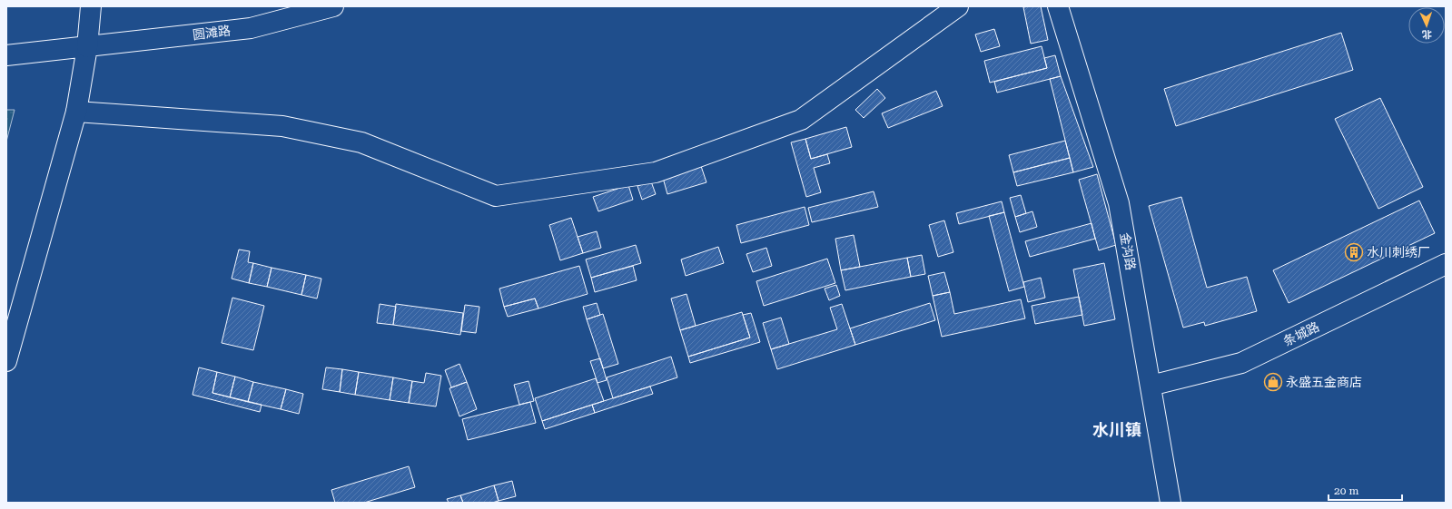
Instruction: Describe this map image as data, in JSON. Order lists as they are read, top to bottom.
{
  "streets": {
    "street": ["圆滩路", "金沟路", "条城路"]
  },
  "crossings": [
    ["金沟路", "条城路"]
  ],
  "districts": ["水川镇"],
  "places": {
    "building": ["水川刺绣厂"],
    "shop": ["永盛五金商店"]
  },
  "scale_bar": "20 m",
  "north": "bottom"
}
